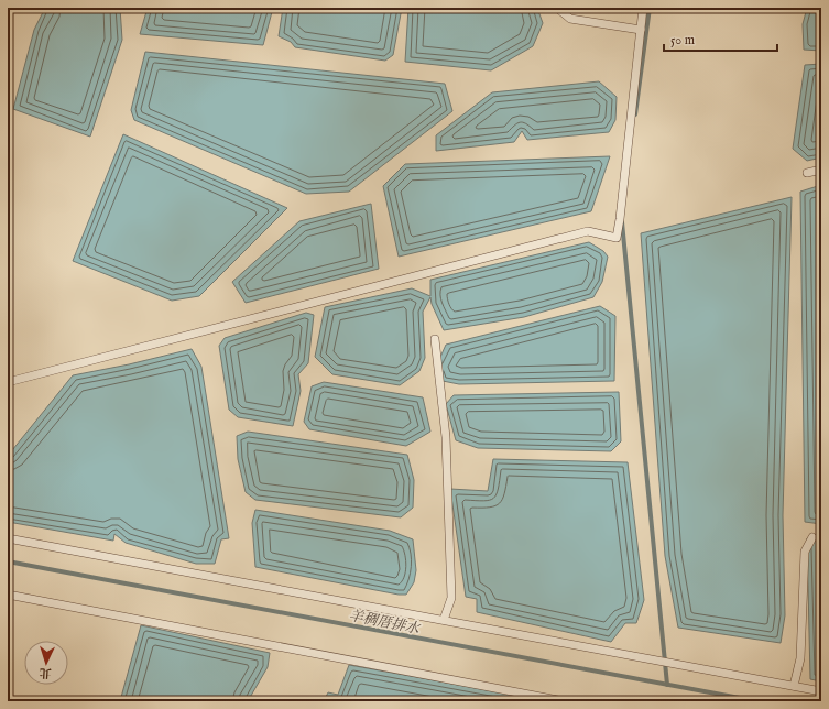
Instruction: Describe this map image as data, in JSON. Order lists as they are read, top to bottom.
{
  "water": ["羊稠厝排水"],
  "scale_bar": "50 m",
  "north": "bottom"
}
